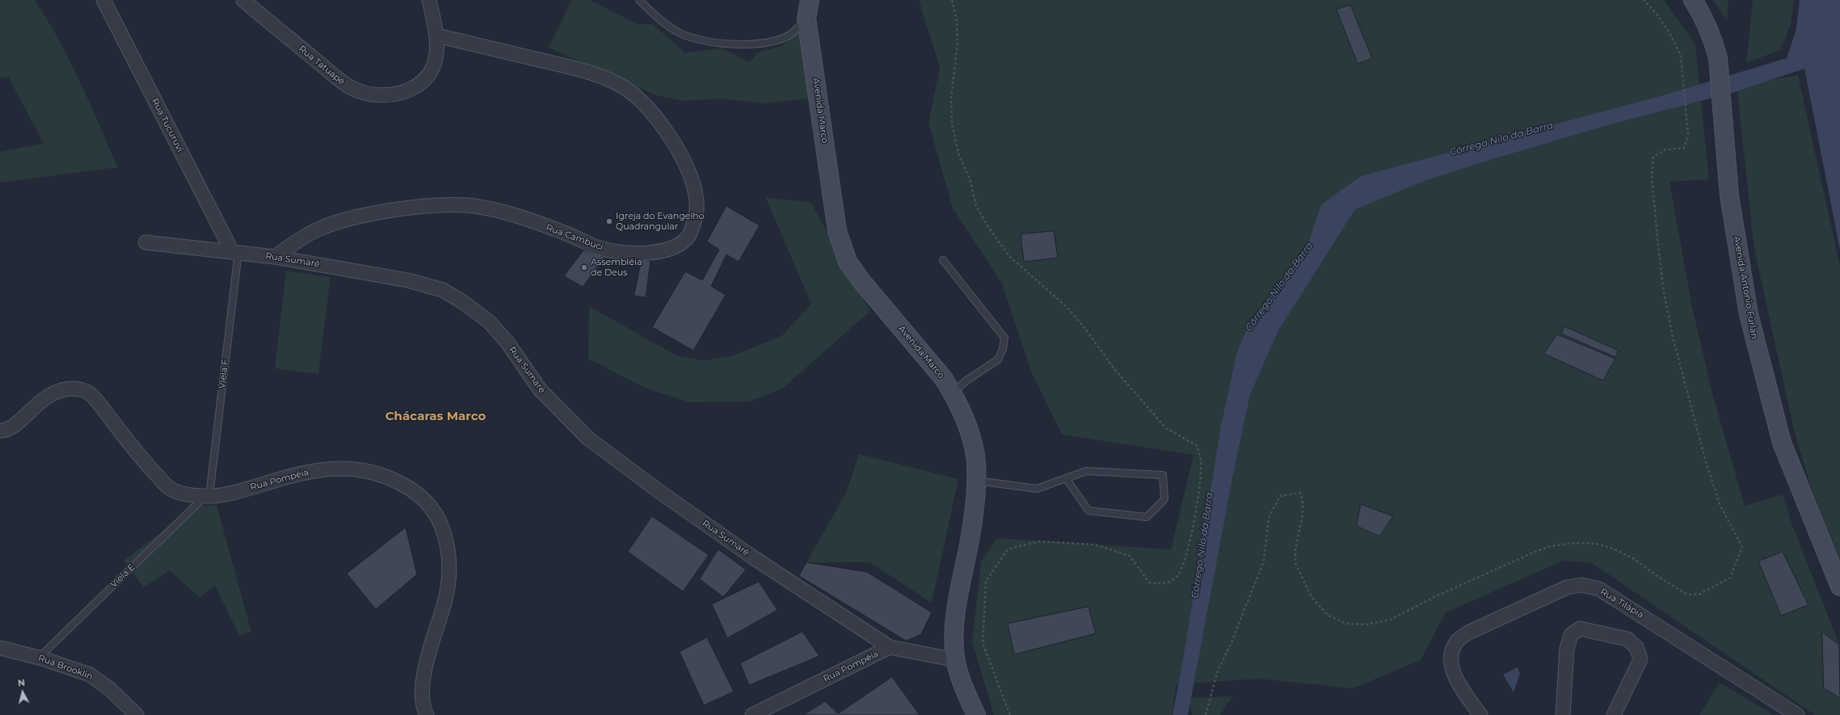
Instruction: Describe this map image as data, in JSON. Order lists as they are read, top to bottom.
{
  "streets": {
    "main road": ["Avenida Marco", "Avenida Antonio Furlan"],
    "street": [
      "Rua Tatuapé",
      "Rua Tucuruvi",
      "Rua Cambuci",
      "Rua Sumaré",
      "Rua Pompéia",
      "Rua Tilápia",
      "Rua Brooklin"
    ],
    "lane": ["Viela F", "Viela E"]
  },
  "crossings": [
    ["Rua Tatuapé", "Rua Cambuci"],
    ["Avenida Marco", "Rua Pompéia"],
    ["Rua Tucuruvi", "Rua Sumaré"],
    ["Rua Tucuruvi", "Viela F"],
    ["Rua Cambuci", "Rua Sumaré"],
    ["Rua Sumaré", "Viela F"],
    ["Rua Sumaré", "Rua Pompéia"],
    ["Viela F", "Rua Pompéia"],
    ["Viela F", "Viela E"],
    ["Rua Pompéia", "Viela E"],
    ["Viela E", "Rua Brooklin"]
  ],
  "districts": ["Chácaras Marco"],
  "water": ["Córrego Nilo da Barra"],
  "places": ["Igreja do Evangelho Quadrangular", "Assembléia de Deus"],
  "north": "top"
}
